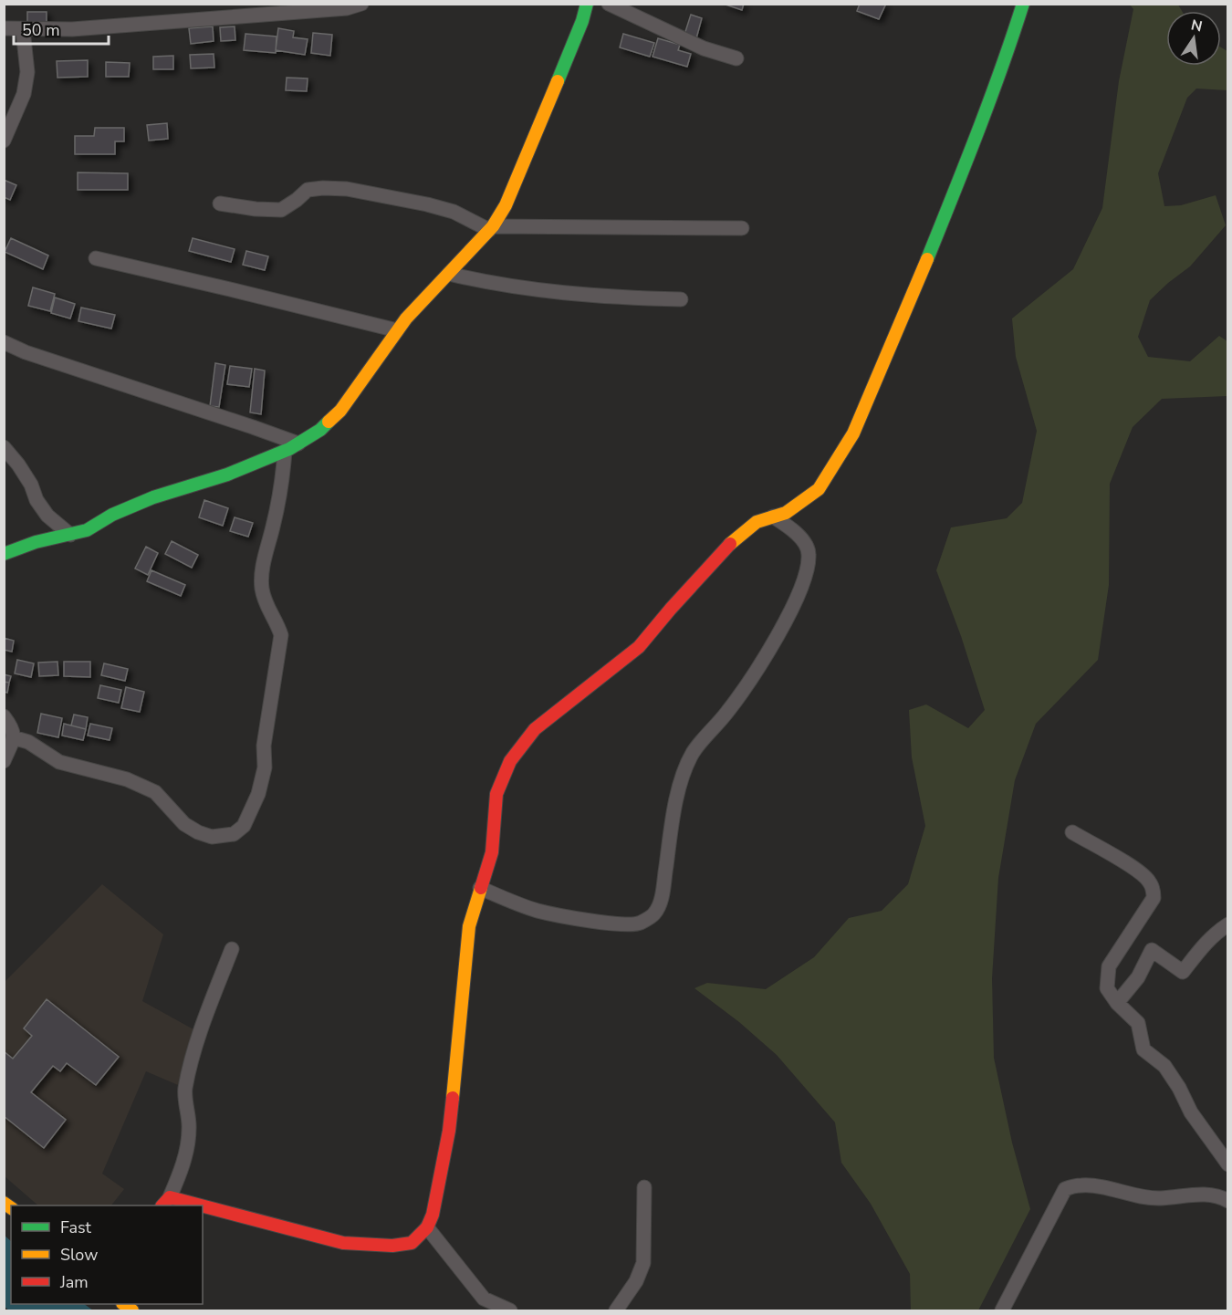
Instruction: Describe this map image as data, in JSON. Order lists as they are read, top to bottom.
{
  "legend": ["Fast", "Slow", "Jam"],
  "scale_bar": "50 m",
  "north": "top"
}
